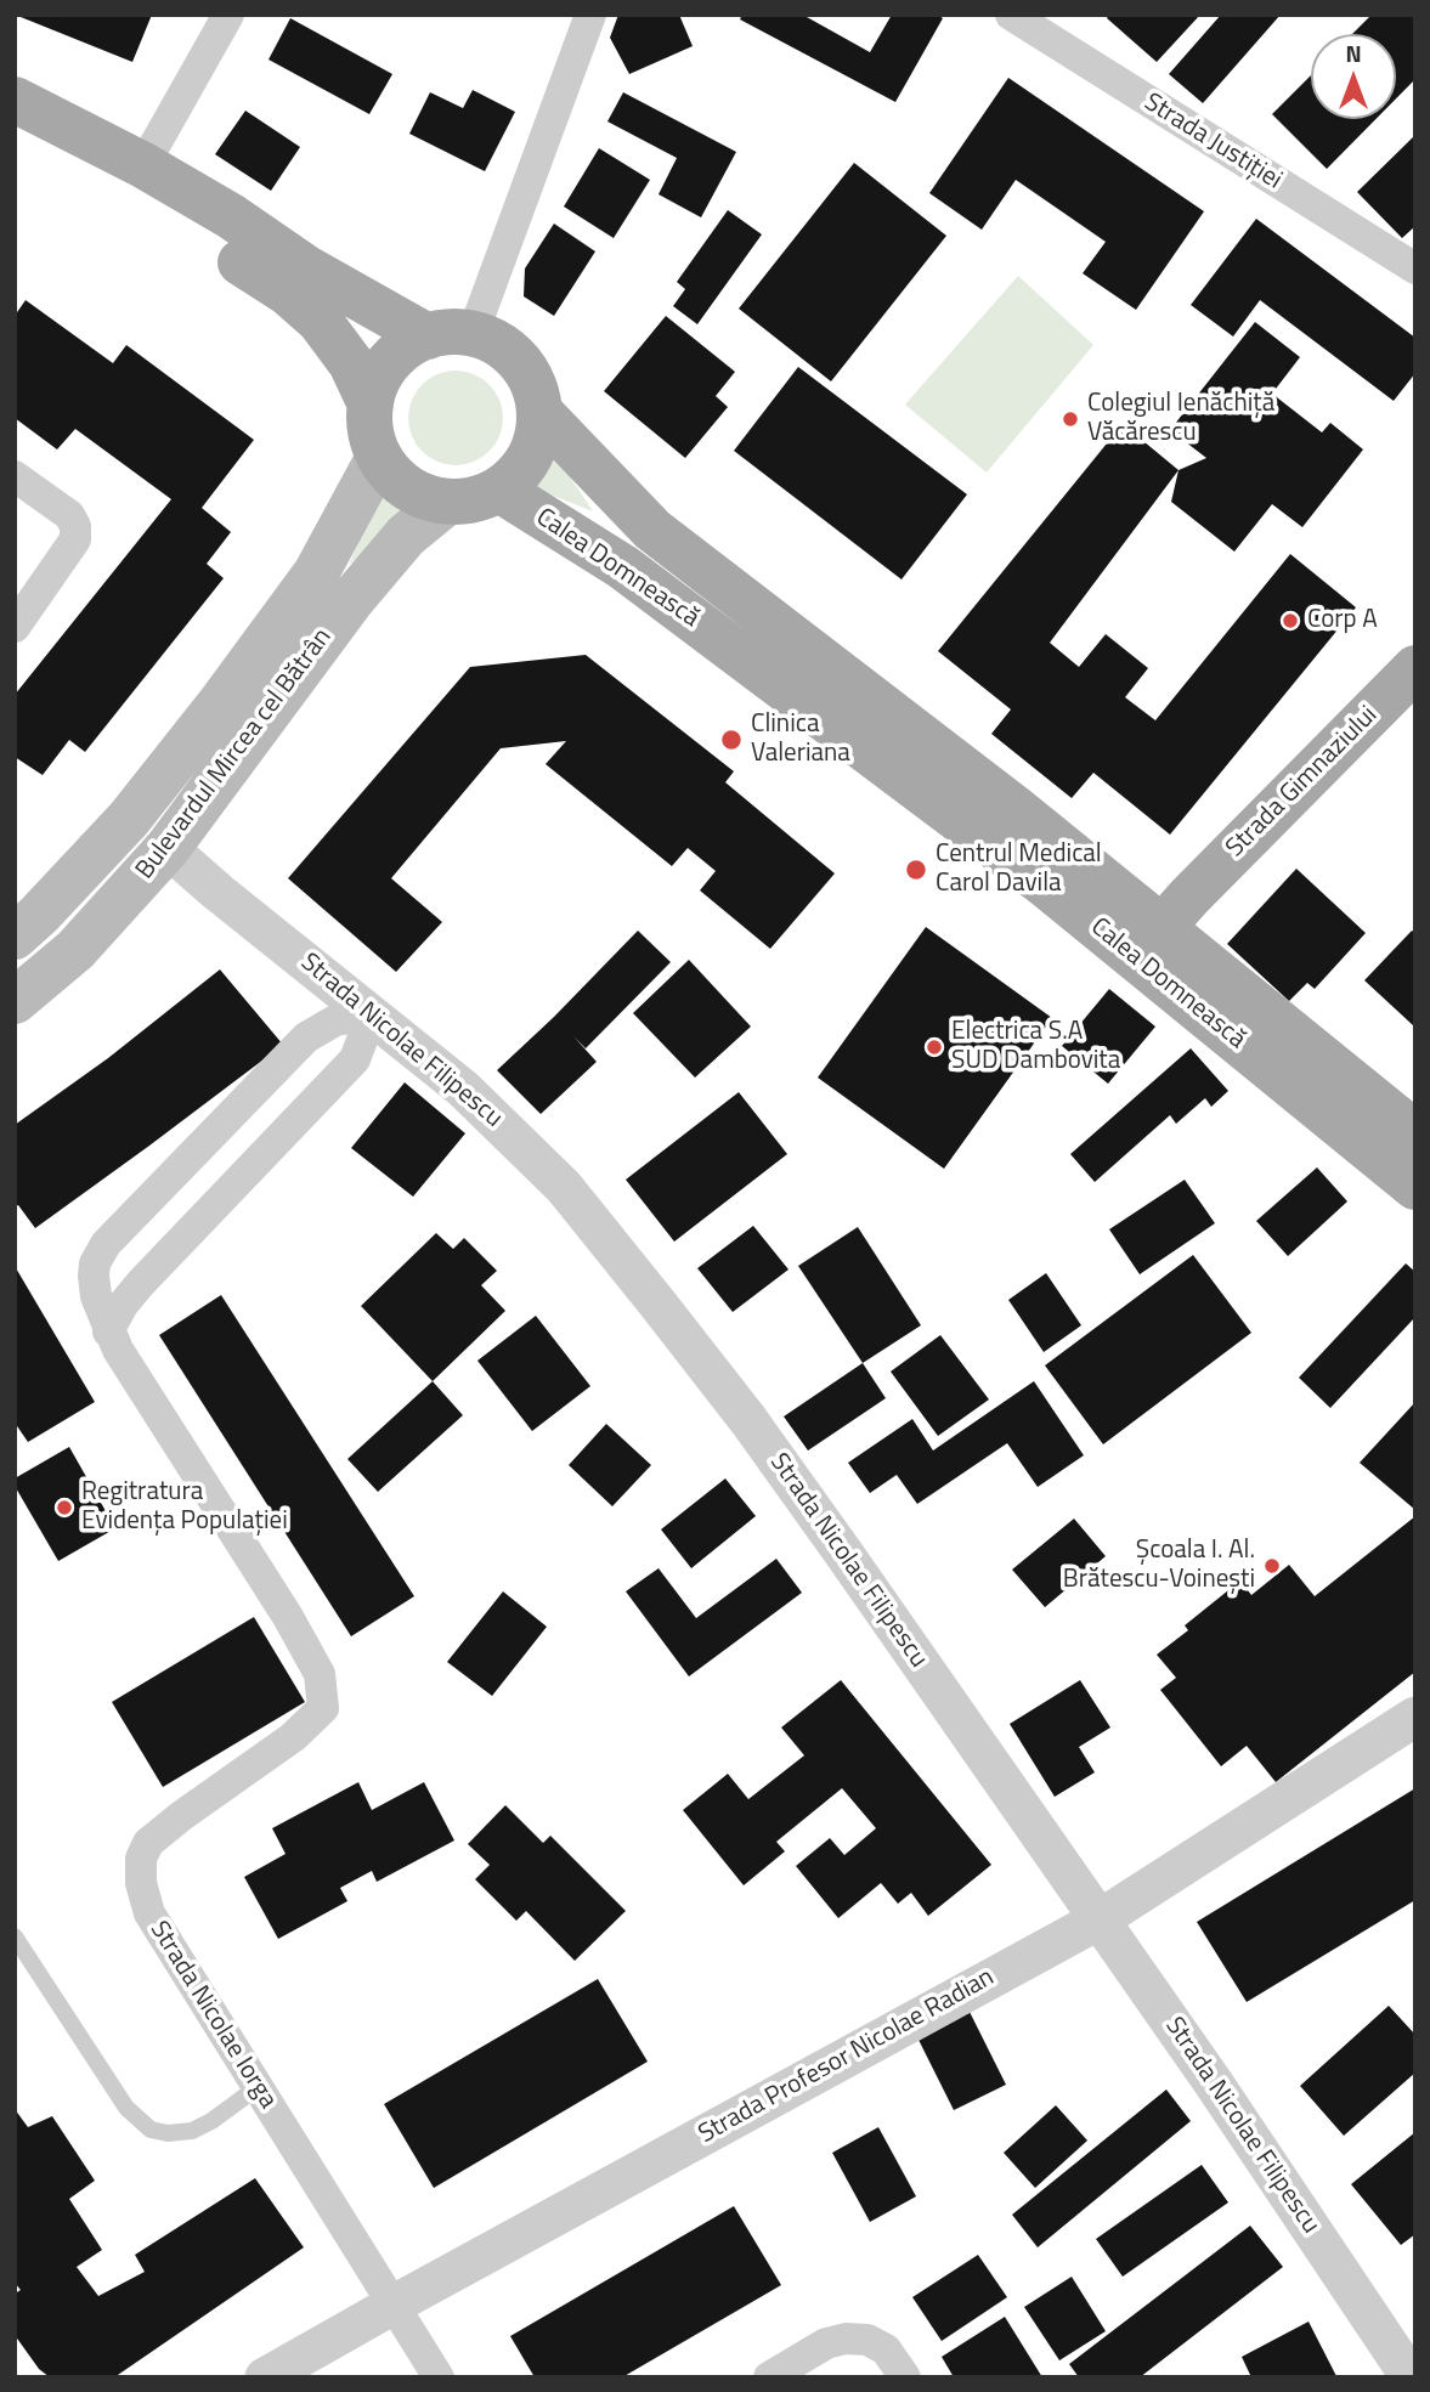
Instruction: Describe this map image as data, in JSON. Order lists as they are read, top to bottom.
{
  "streets": {
    "main road": ["Calea Domnească", "Bulevardul Mircea cel Bătrân", "Strada Gimnaziului"],
    "street": [
      "Strada Justiției",
      "Strada Nicolae Filipescu",
      "Strada Nicolae Iorga",
      "Strada Profesor Nicolae Radian"
    ]
  },
  "crossings": [
    ["Calea Domnească", "Bulevardul Mircea cel Bătrân"],
    ["Calea Domnească", "Strada Gimnaziului"],
    ["Bulevardul Mircea cel Bătrân", "Strada Nicolae Filipescu"],
    ["Strada Nicolae Filipescu", "Strada Profesor Nicolae Radian"],
    ["Strada Nicolae Iorga", "Strada Profesor Nicolae Radian"]
  ],
  "places": [
    "Colegiul Ienăchiță Văcărescu",
    "Corp A",
    "Clinica Valeriana",
    "Centrul Medical Carol Davila",
    "Electrica S.A SUD Dambovita",
    "Regitratura Evidența Populației",
    "Școala I. Al. Brătescu-Voinești"
  ],
  "north": "top"
}
